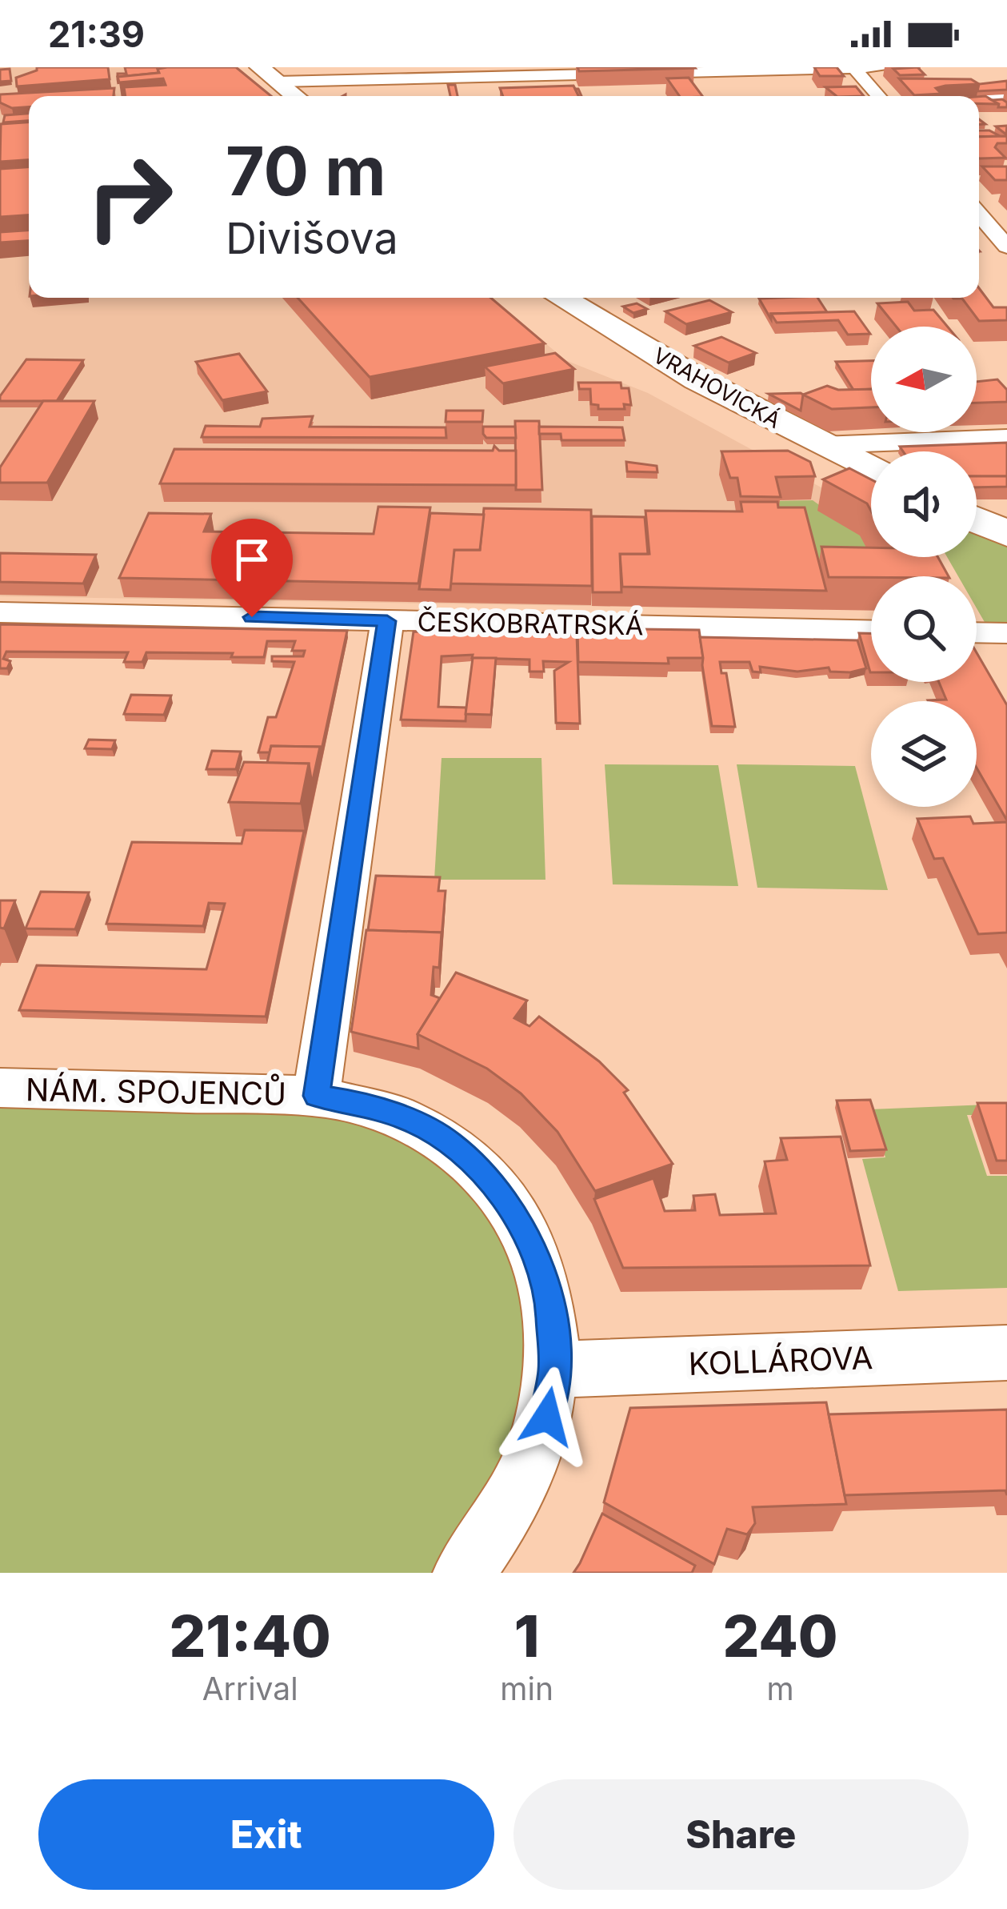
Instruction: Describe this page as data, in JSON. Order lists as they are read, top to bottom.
{
  "streets": {
    "street": [
      "VRAHOVICKÁ",
      "ČESKOBRATRSKÁ",
      "NÁM. SPOJENCŮ",
      "KOLLÁROVA"
    ]
  },
  "crossings": [
    ["NÁM. SPOJENCŮ", "KOLLÁROVA"]
  ],
  "north": "left",
  "page": {
    "status": "21:39",
    "turn": ["70 m", "Divišova"],
    "eta": [
      "21:40",
      "Arrival",
      "1",
      "min",
      "240",
      "m"
    ],
    "buttons": ["Exit", "Share"]
  }
}
